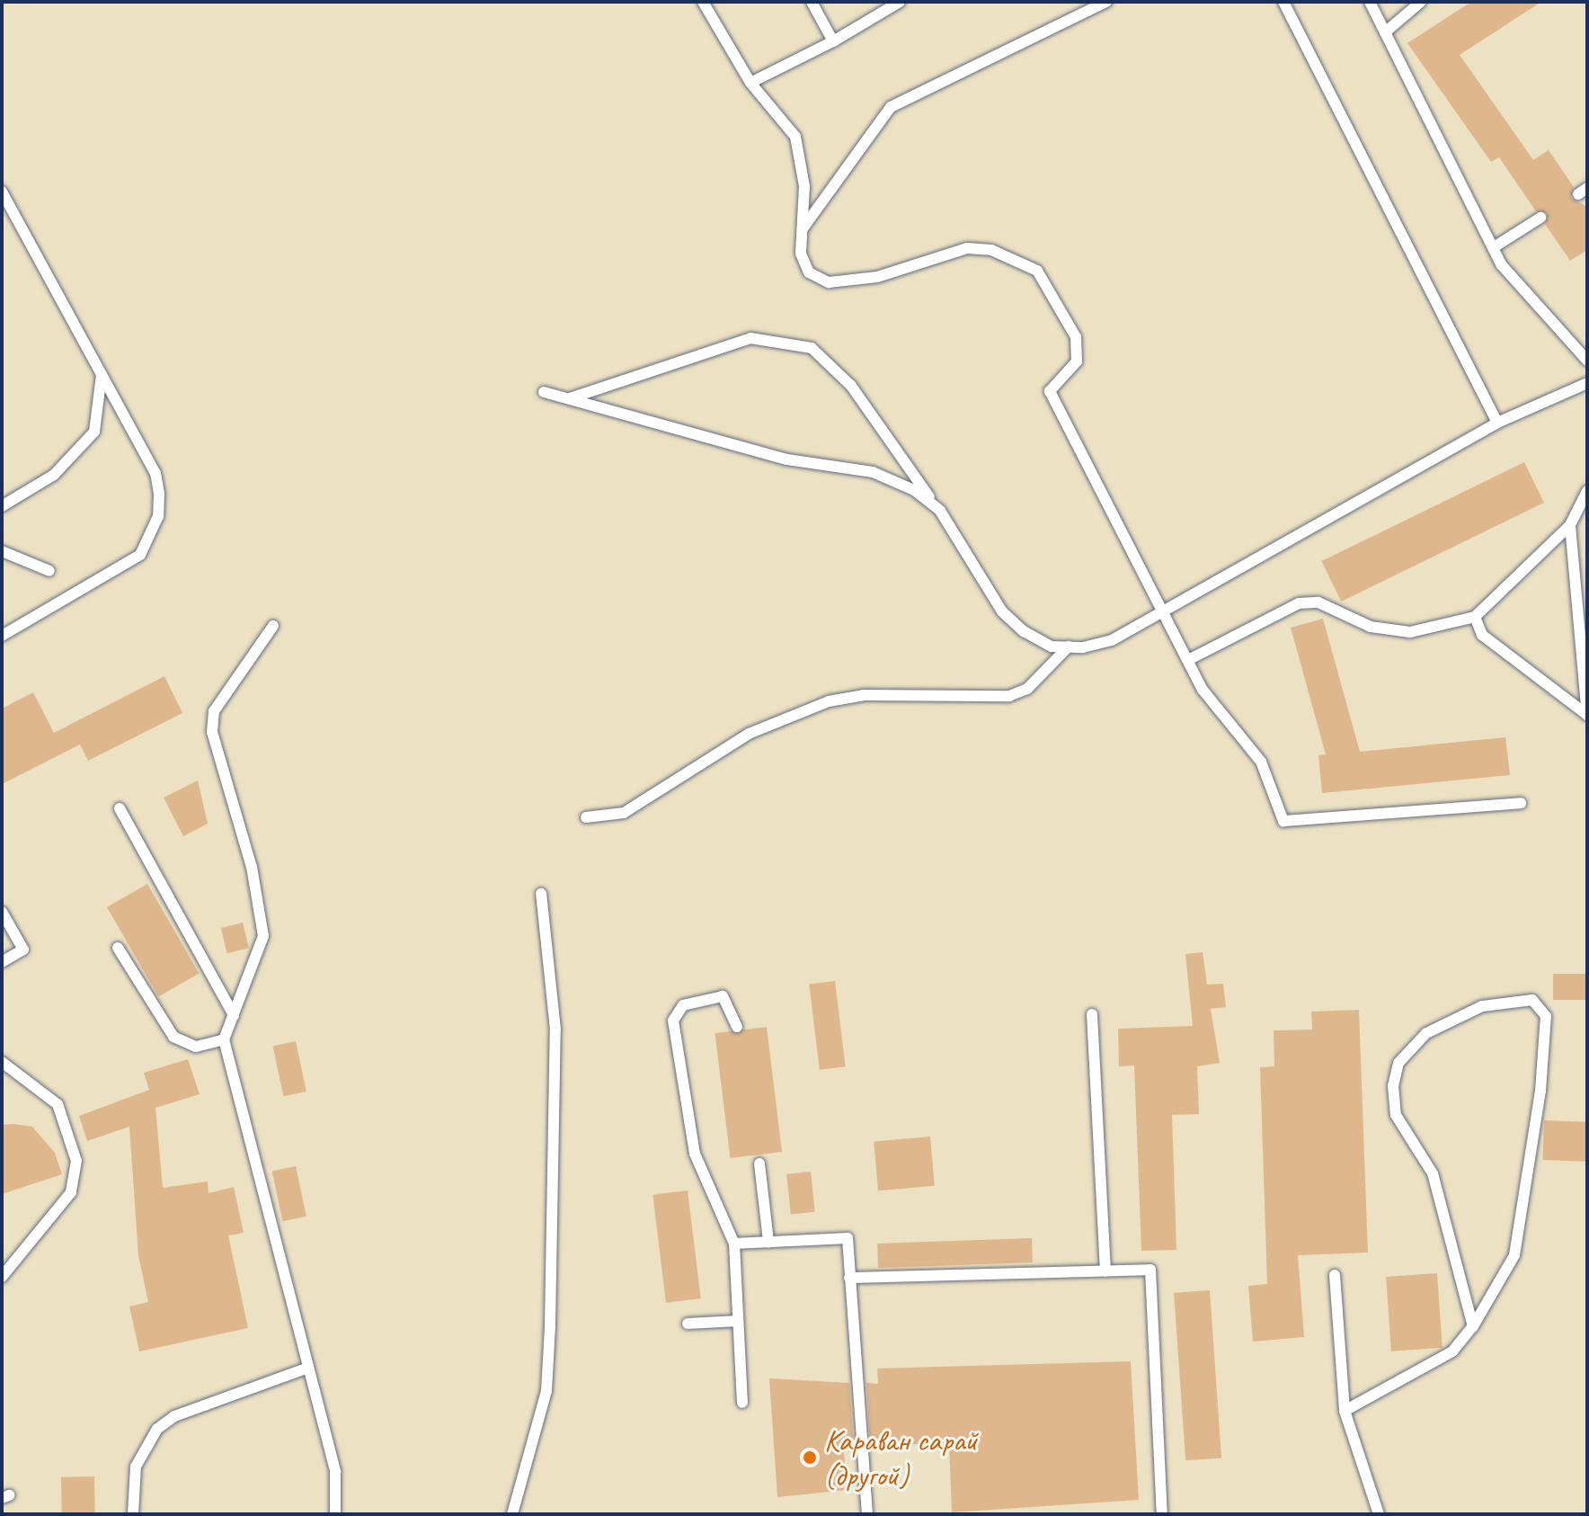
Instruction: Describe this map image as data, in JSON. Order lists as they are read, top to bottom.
{
  "places": ["Караван сарай (другой)"]
}
